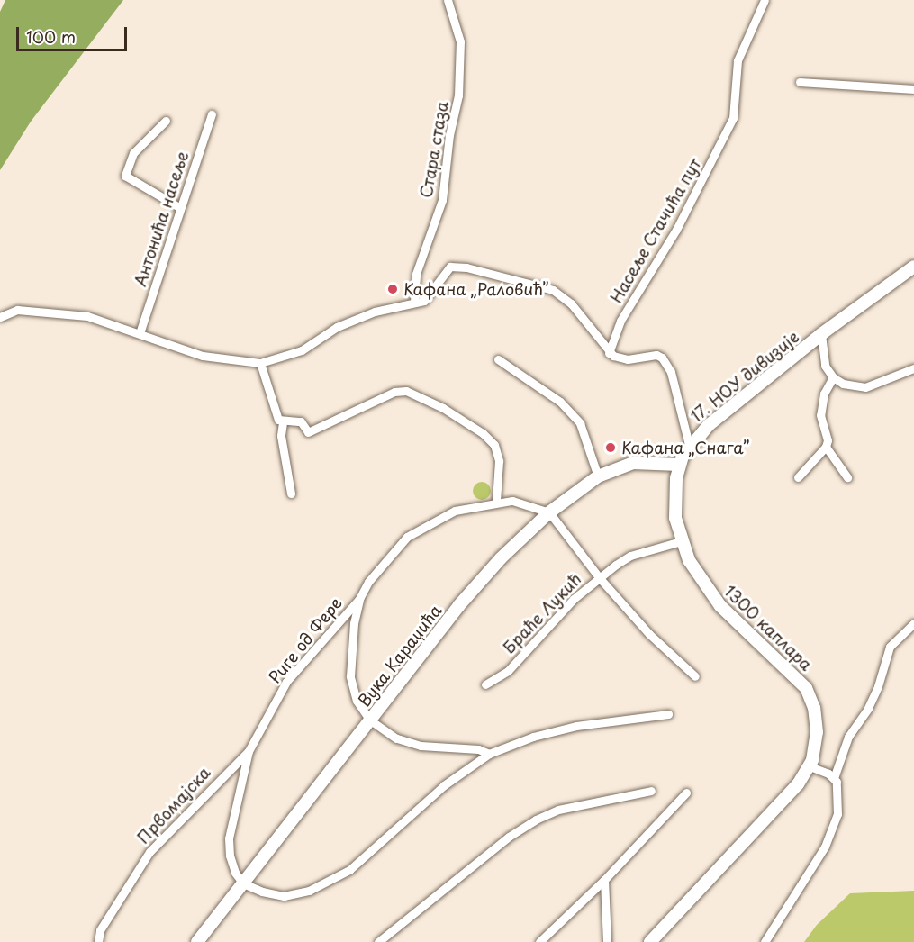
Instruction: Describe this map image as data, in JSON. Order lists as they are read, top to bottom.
{
  "streets": {
    "street": [
      "Стара стаза",
      "Антонића насеље",
      "Насеље Стачића пут",
      "17. НОУ дивизије",
      "Браће Лукић",
      "1300 каплара",
      "Риге од Фере",
      "Вука Караџића",
      "Првомајска"
    ]
  },
  "crossings": [
    ["17. НОУ дивизије", "1300 каплара"],
    ["Браће Лукић", "1300 каплара"],
    ["1300 каплара", "Вука Караџића"],
    ["Риге од Фере", "Вука Караџића"],
    ["Риге од Фере", "Првомајска"]
  ],
  "places": ["Кафана „Раловић”", "Кафана „Снага”"],
  "scale_bar": "100 m"
}
